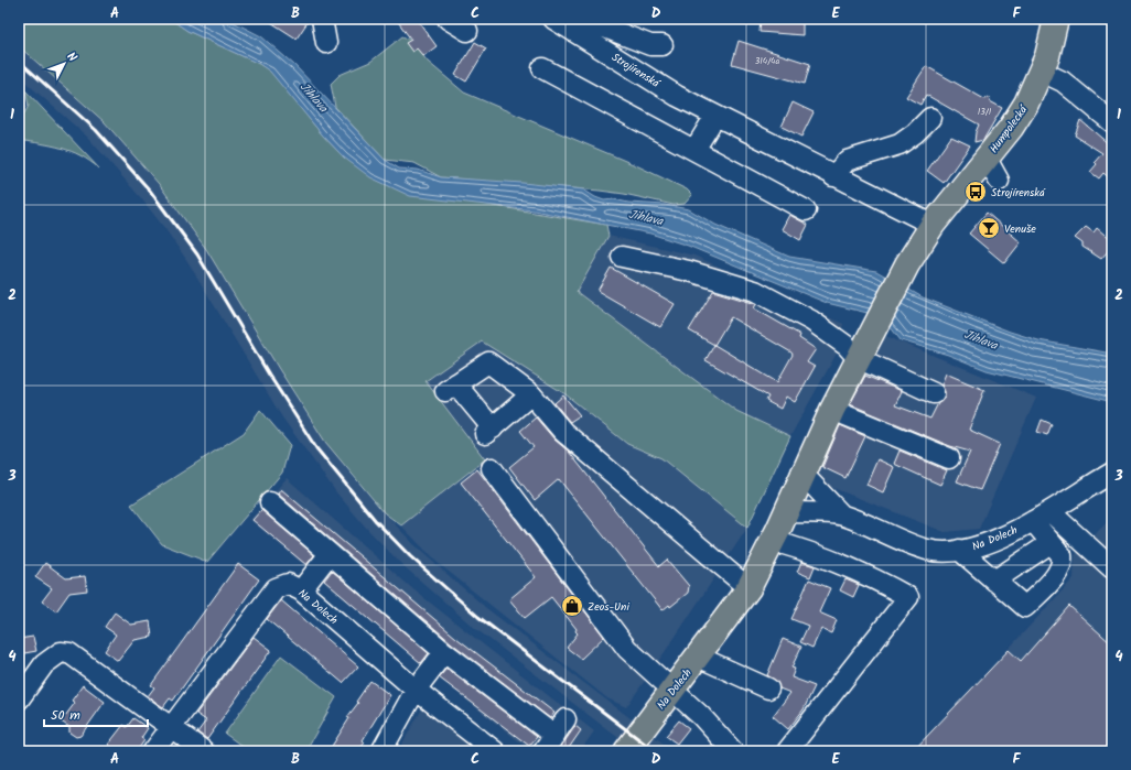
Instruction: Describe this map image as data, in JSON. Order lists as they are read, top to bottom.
{
  "streets": {
    "main road": ["Humpolecká", "Na Dolech"],
    "street": ["Strojírenská"]
  },
  "crossings": [
    ["Strojírenská", "Humpolecká"],
    ["Strojírenská", "Na Dolech"],
    ["Humpolecká", "Na Dolech"]
  ],
  "water": ["Jihlava"],
  "places": {
    "bus stop": ["Strojírenská"],
    "bar": ["Venuše"],
    "shop": ["Zeos-Uni"]
  },
  "house_numbers": ["314/4a", "13/1"],
  "scale_bar": "50 m",
  "north": "top right",
  "grid": {
    "columns": [
      "A",
      "B",
      "C",
      "D",
      "E",
      "F"
    ],
    "rows": [
      "1",
      "2",
      "3",
      "4"
    ]
  }
}
